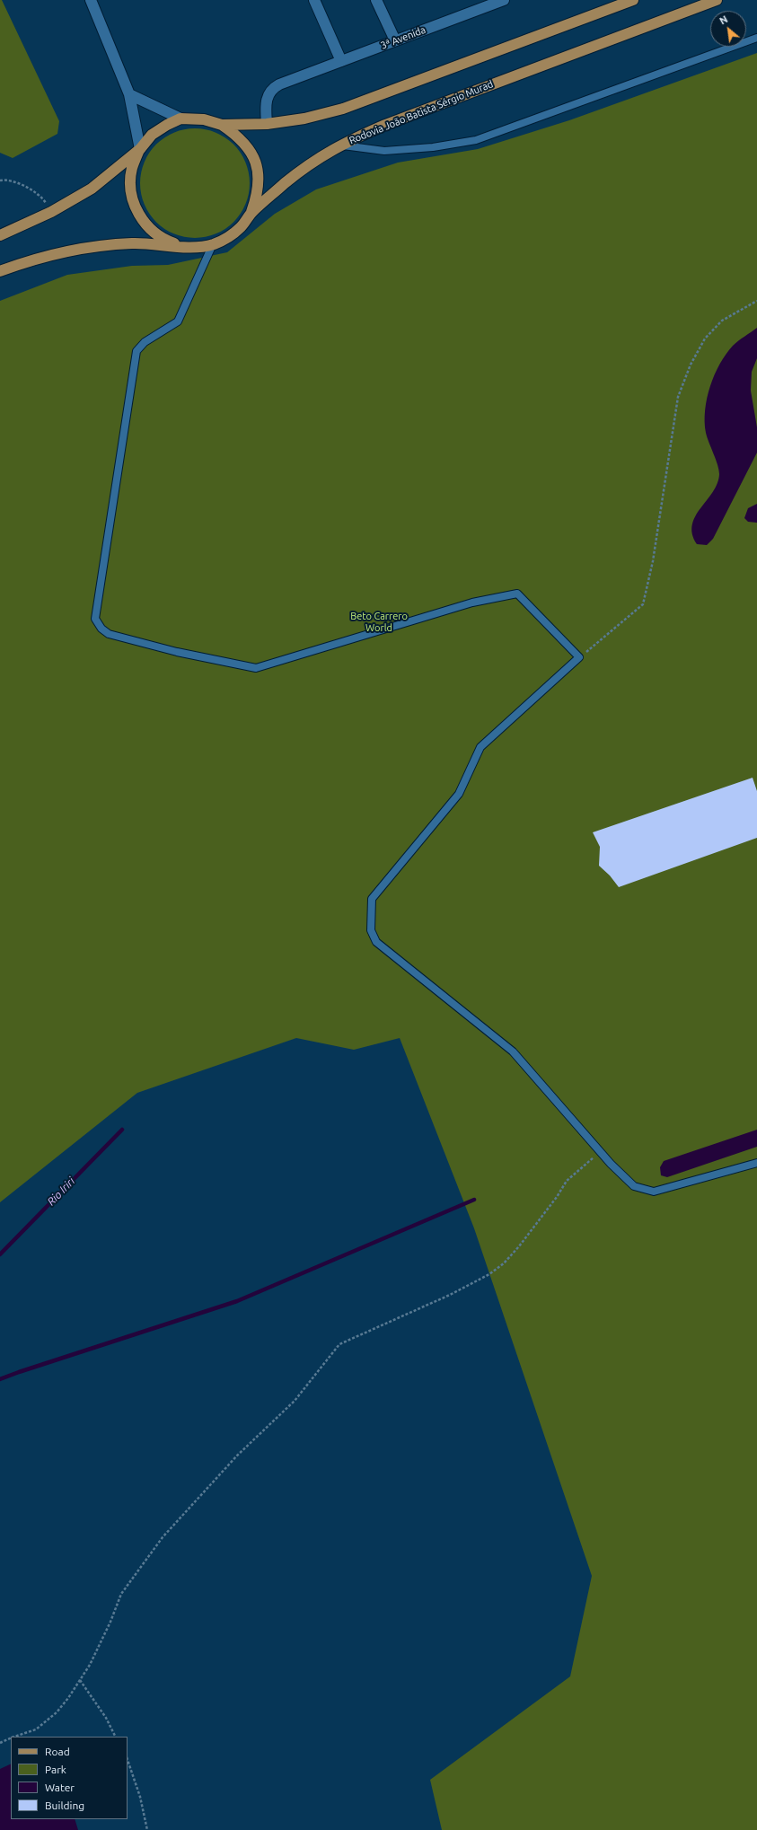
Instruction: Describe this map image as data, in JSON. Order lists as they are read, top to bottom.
{
  "streets": {
    "main road": ["Rodovia João Batista Sérgio Murad"],
    "street": ["3ª Avenida"]
  },
  "water": ["Rio Iriri"],
  "parks": ["Beto Carrero World"],
  "legend": [
    "Road",
    "Park",
    "Water",
    "Building"
  ],
  "north": "top left"
}
